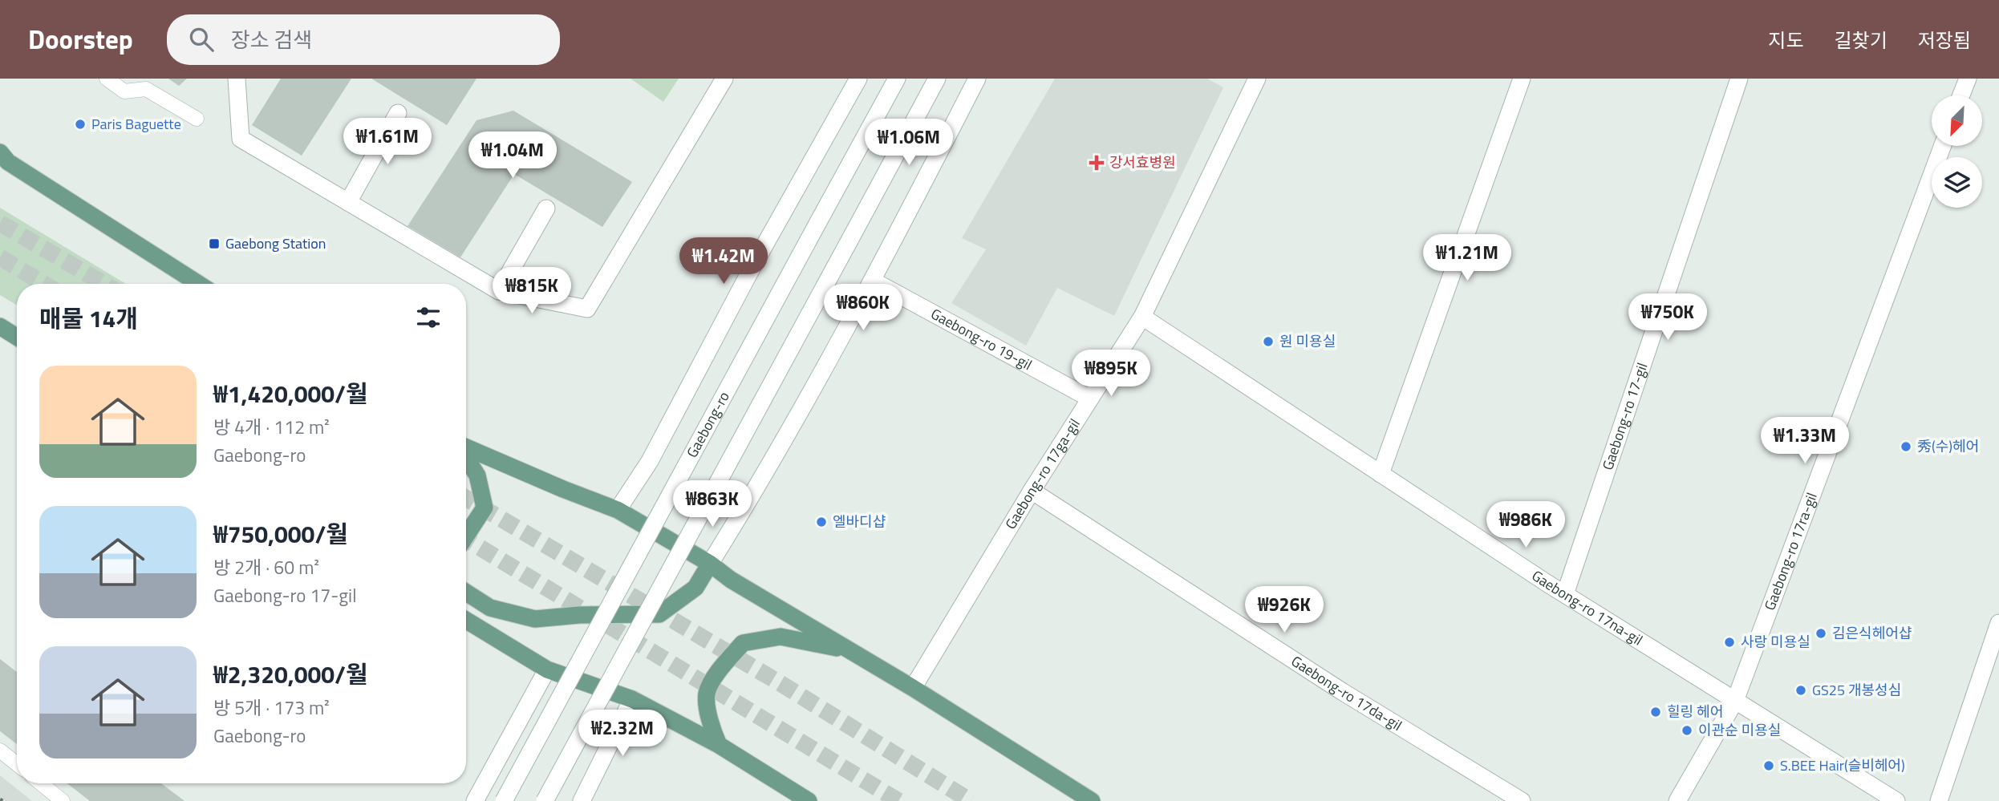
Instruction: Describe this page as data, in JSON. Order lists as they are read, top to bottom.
{
  "streets": {
    "street": [
      "Gaebong-ro 19-gil",
      "Gaebong-ro 17-gil",
      "Gaebong-ro",
      "Gaebong-ro 17ga-gil",
      "Gaebong-ro 17ra-gil",
      "Gaebong-ro 17na-gil",
      "Gaebong-ro 17da-gil"
    ]
  },
  "crossings": [
    ["Gaebong-ro 19-gil", "Gaebong-ro 17ga-gil"],
    ["Gaebong-ro 17-gil", "Gaebong-ro 17na-gil"],
    ["Gaebong-ro 17ga-gil", "Gaebong-ro 17na-gil"],
    ["Gaebong-ro 17ga-gil", "Gaebong-ro 17da-gil"],
    ["Gaebong-ro 17ra-gil", "Gaebong-ro 17na-gil"]
  ],
  "places": {
    "other": [
      "Paris Baguette",
      "원 미용실",
      "秀(수)헤어",
      "엘바디샵",
      "김은식헤어샵",
      "사랑 미용실",
      "GS25 개봉성심",
      "힐링 헤어",
      "이관순 미용실",
      "S.BEE Hair(슬비헤어)"
    ],
    "health": ["강서효병원"],
    "transit": ["Gaebong Station"]
  },
  "north": "bottom left",
  "page": {
    "header": "Doorstep",
    "search": "장소 검색",
    "nav": ["지도", "길찾기", "저장됨"],
    "price": [
      "₩1.61M",
      "₩1.06M",
      "₩1.04M",
      "₩1.21M",
      "₩1.42M",
      "₩815K",
      "₩860K",
      "₩750K",
      "₩895K",
      "₩1.33M",
      "₩863K",
      "₩986K",
      "₩926K",
      "₩2.32M"
    ],
    "heading": "매물 14개",
    "list": [
      {
        "name": "₩1,420,000/월",
        "note": "방 4개 · 112 m² · Gaebong-ro"
      },
      {
        "name": "₩750,000/월",
        "note": "방 2개 · 60 m² · Gaebong-ro 17-gil"
      },
      {
        "name": "₩2,320,000/월",
        "note": "방 5개 · 173 m² · Gaebong-ro"
      }
    ]
  }
}
